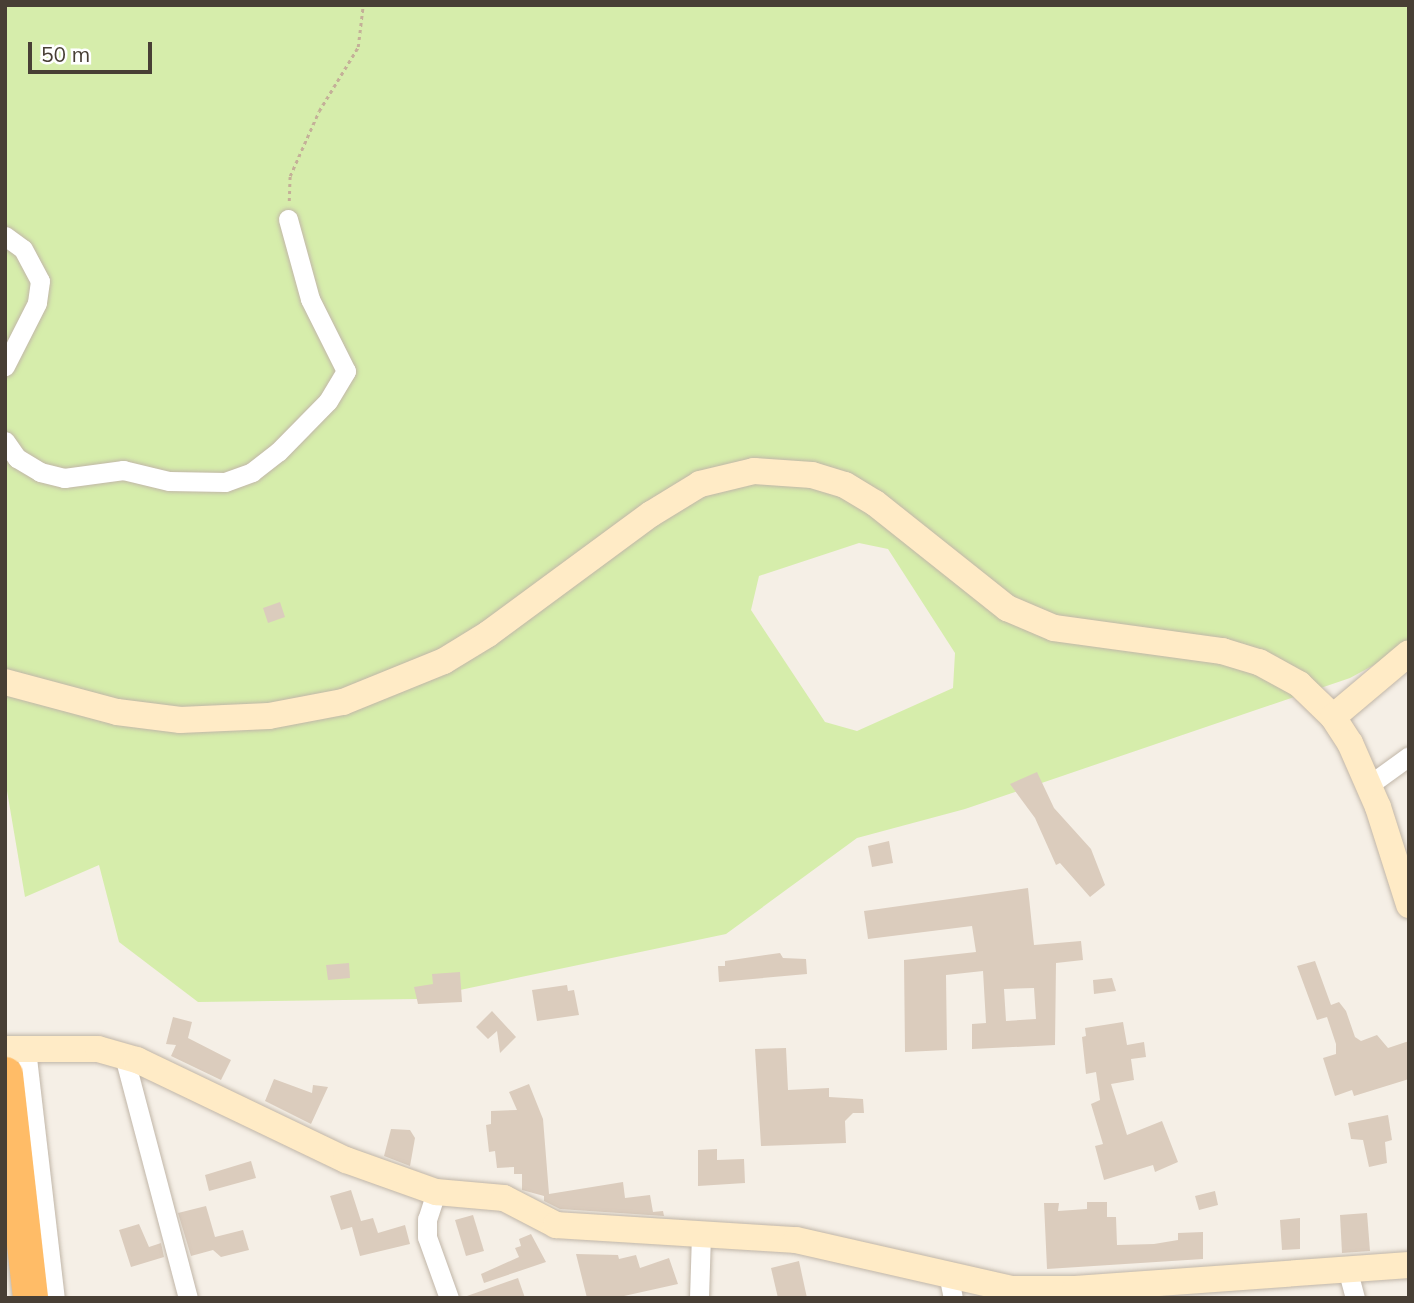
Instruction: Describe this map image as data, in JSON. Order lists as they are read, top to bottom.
{
  "scale_bar": "50 m"
}
